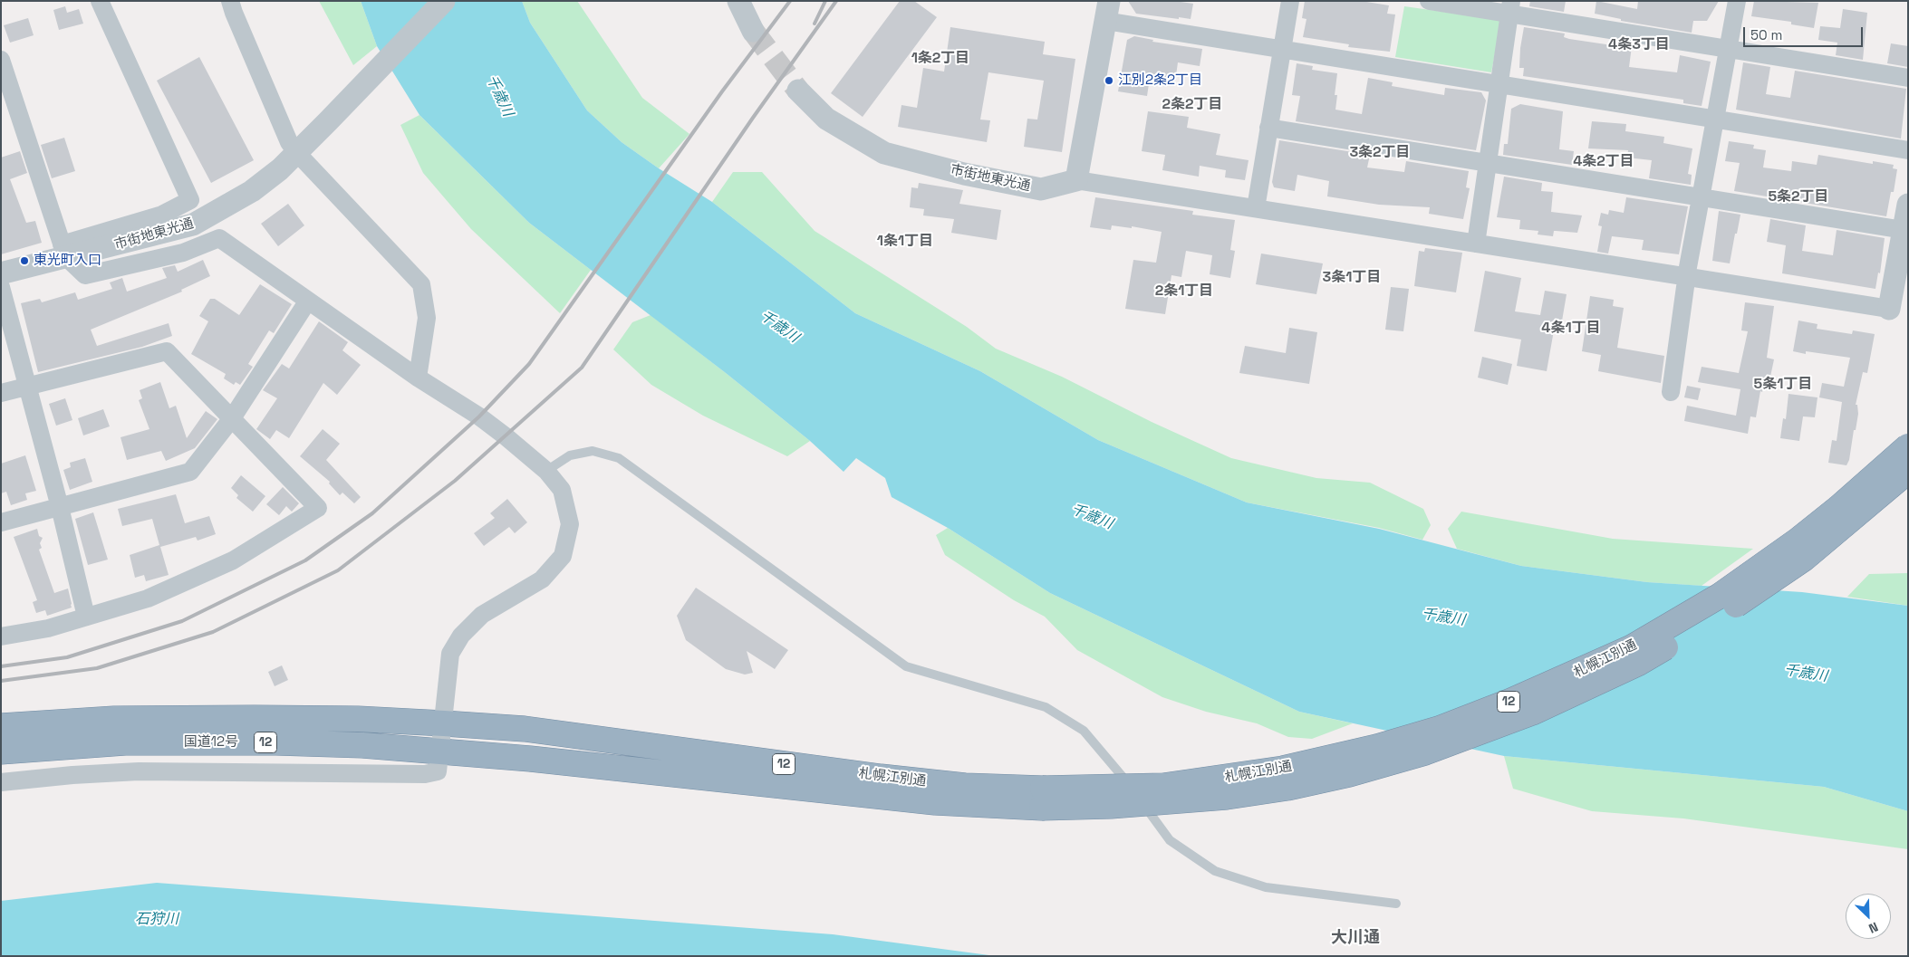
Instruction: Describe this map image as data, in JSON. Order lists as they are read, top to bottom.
{
  "streets": {
    "highway": ["札幌江別通", "12", "国道12号"],
    "street": ["市街地東光通"]
  },
  "crossings": [
    ["札幌江別通", "国道12号"]
  ],
  "districts": [
    "4条3丁目",
    "1条2丁目",
    "2条2丁目",
    "3条2丁目",
    "4条2丁目",
    "5条2丁目",
    "1条1丁目",
    "3条1丁目",
    "2条1丁目",
    "4条1丁目",
    "5条1丁目",
    "大川通"
  ],
  "water": ["千歳川", "石狩川"],
  "places": ["江別2条2丁目", "東光町入口"],
  "scale_bar": "50 m",
  "north": "bottom right"
}
